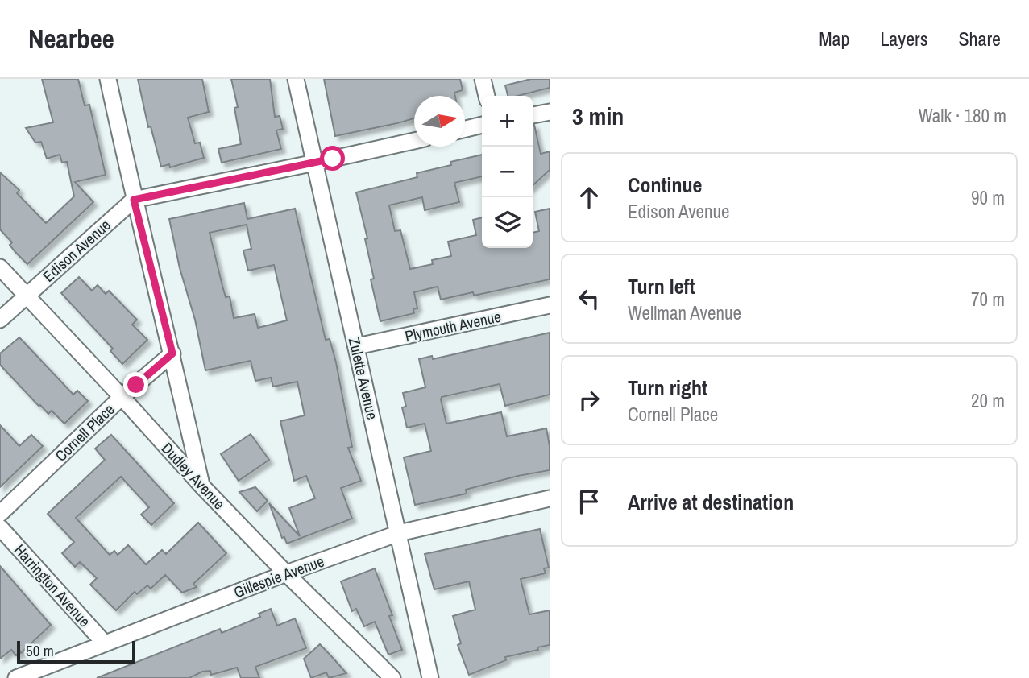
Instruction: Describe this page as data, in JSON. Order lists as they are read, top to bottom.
{
  "streets": {
    "street": [
      "Edison Avenue",
      "Plymouth Avenue",
      "Zulette Avenue",
      "Cornell Place",
      "Dudley Avenue",
      "Gillespie Avenue",
      "Harrington Avenue"
    ]
  },
  "crossings": [
    ["Edison Avenue", "Dudley Avenue"],
    ["Plymouth Avenue", "Zulette Avenue"],
    ["Zulette Avenue", "Gillespie Avenue"],
    ["Cornell Place", "Dudley Avenue"],
    ["Dudley Avenue", "Gillespie Avenue"],
    ["Gillespie Avenue", "Harrington Avenue"]
  ],
  "scale_bar": "50 m",
  "north": "right",
  "page": {
    "header": "Nearbee",
    "nav": ["Map", "Layers", "Share"],
    "heading": ["3 min", "Walk · 180 m"],
    "map_buttons": ["+", "−"],
    "list": [
      ["Continue", "Edison Avenue", "90 m"],
      ["Turn left", "Wellman Avenue", "70 m"],
      ["Turn right", "Cornell Place", "20 m"],
      "Arrive at destination"
    ],
    "scale": "50 m"
  }
}
